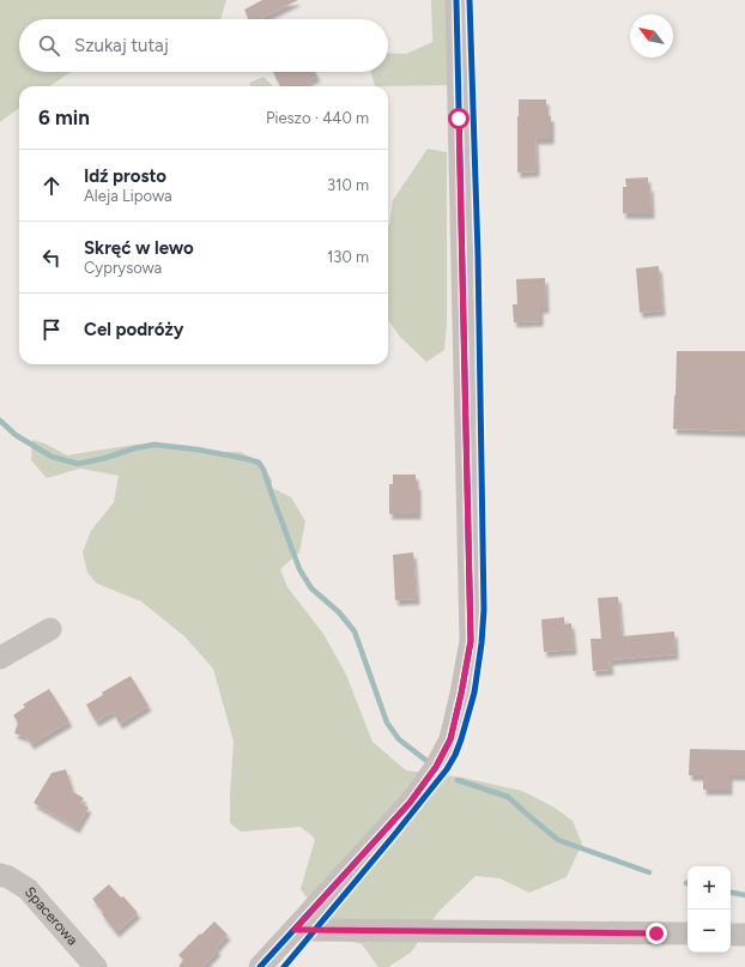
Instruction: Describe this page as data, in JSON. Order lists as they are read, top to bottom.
{
  "streets": {
    "street": ["Spacerowa"]
  },
  "north": "top left",
  "page": {
    "search": "Szukaj tutaj",
    "heading": ["6 min", "Pieszo · 440 m"],
    "list": [
      ["Idź prosto", "Aleja Lipowa", "310 m"],
      ["Skręć w lewo", "Cyprysowa", "130 m"],
      "Cel podróży"
    ],
    "map_buttons": ["+", "−"]
  }
}
